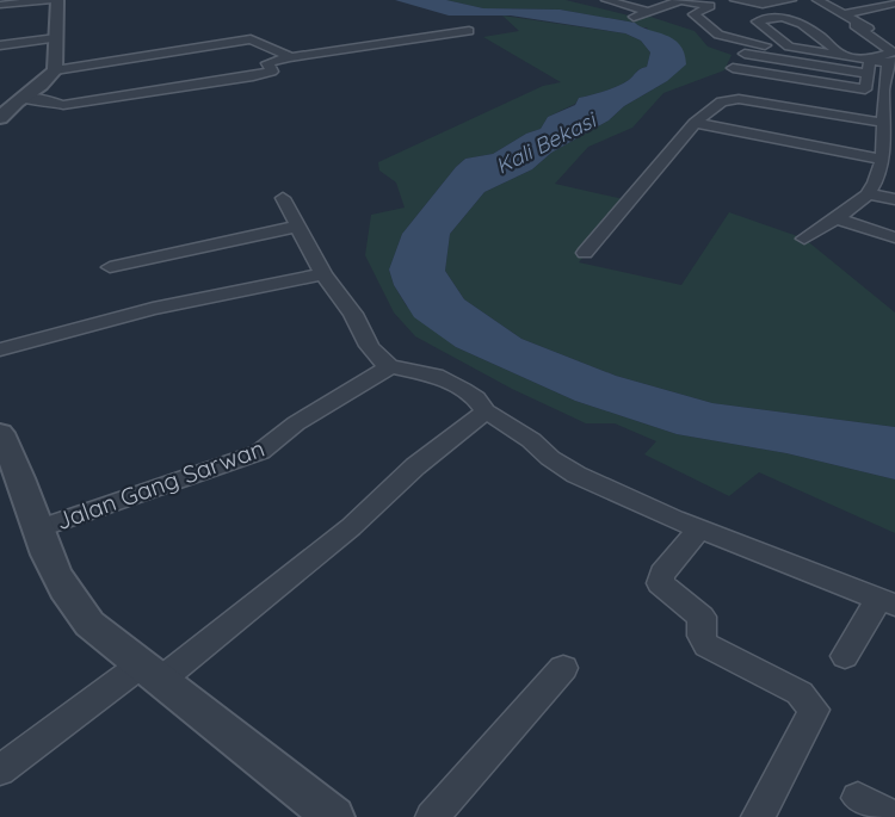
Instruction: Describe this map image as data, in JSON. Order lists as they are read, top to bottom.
{
  "streets": {
    "street": ["Jalan Gang Sarwan"]
  },
  "water": ["Kali Bekasi"]
}
